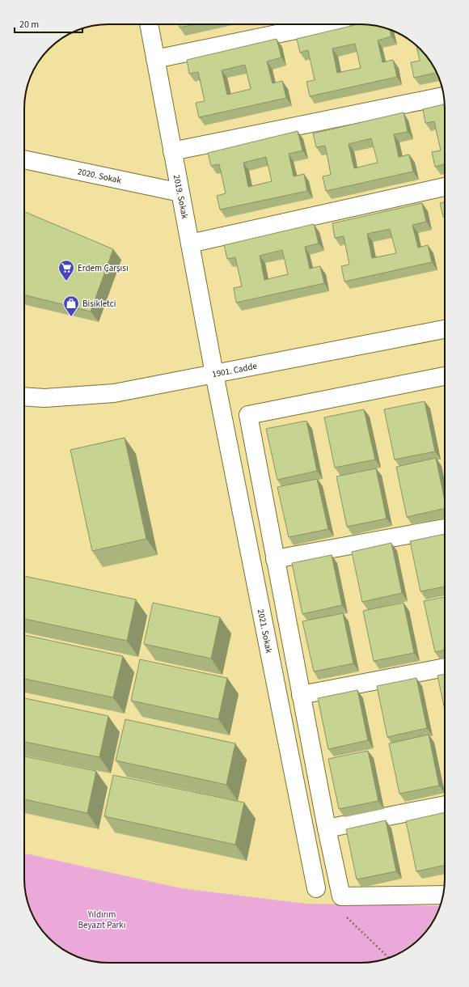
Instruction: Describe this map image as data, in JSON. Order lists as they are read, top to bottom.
{
  "streets": {
    "street": [
      "2020. Sokak",
      "2019. Sokak",
      "1901. Cadde",
      "2021. Sokak"
    ]
  },
  "crossings": [
    ["2020. Sokak", "2019. Sokak"],
    ["2019. Sokak", "1901. Cadde"],
    ["2019. Sokak", "2021. Sokak"],
    ["1901. Cadde", "2021. Sokak"]
  ],
  "parks": ["Yıldırım Beyazıt Parkı"],
  "places": {
    "supermarket": ["Erdem Çarşısı"],
    "shop": ["Bisikletci"]
  },
  "scale_bar": "20 m"
}
